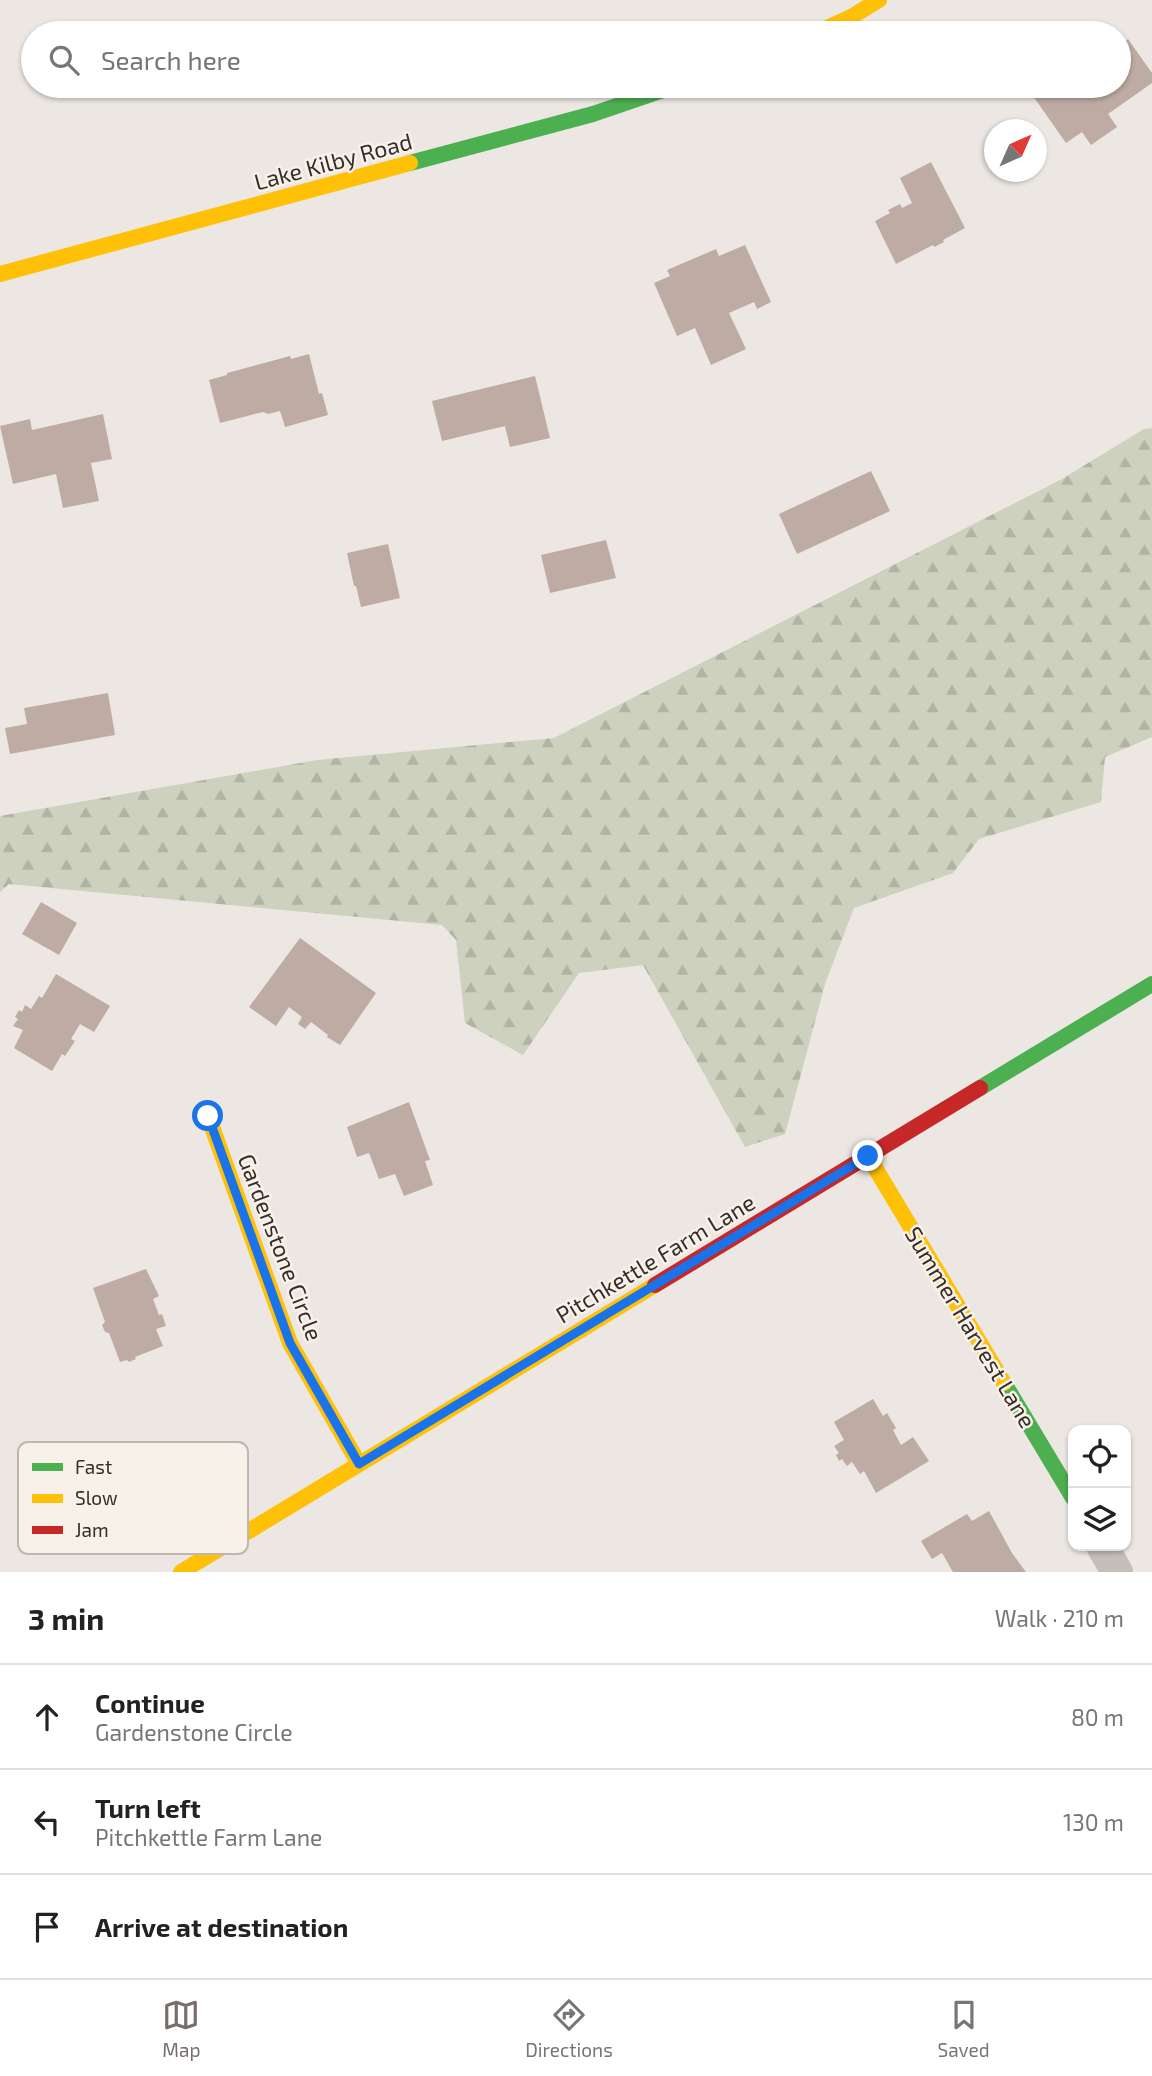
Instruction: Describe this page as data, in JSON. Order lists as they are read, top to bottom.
{
  "streets": {
    "street": [
      "Lake Kilby Road",
      "Gardenstone Circle",
      "Pitchkettle Farm Lane",
      "Summer Harvest Lane"
    ]
  },
  "crossings": [
    ["Gardenstone Circle", "Pitchkettle Farm Lane"],
    ["Pitchkettle Farm Lane", "Summer Harvest Lane"]
  ],
  "legend": ["Fast", "Slow", "Jam"],
  "north": "top right",
  "page": {
    "search": "Search here",
    "heading": ["3 min", "Walk · 210 m"],
    "list": [
      ["Continue", "Gardenstone Circle", "80 m"],
      ["Turn left", "Pitchkettle Farm Lane", "130 m"],
      "Arrive at destination"
    ],
    "nav": ["Map", "Directions", "Saved"]
  }
}
